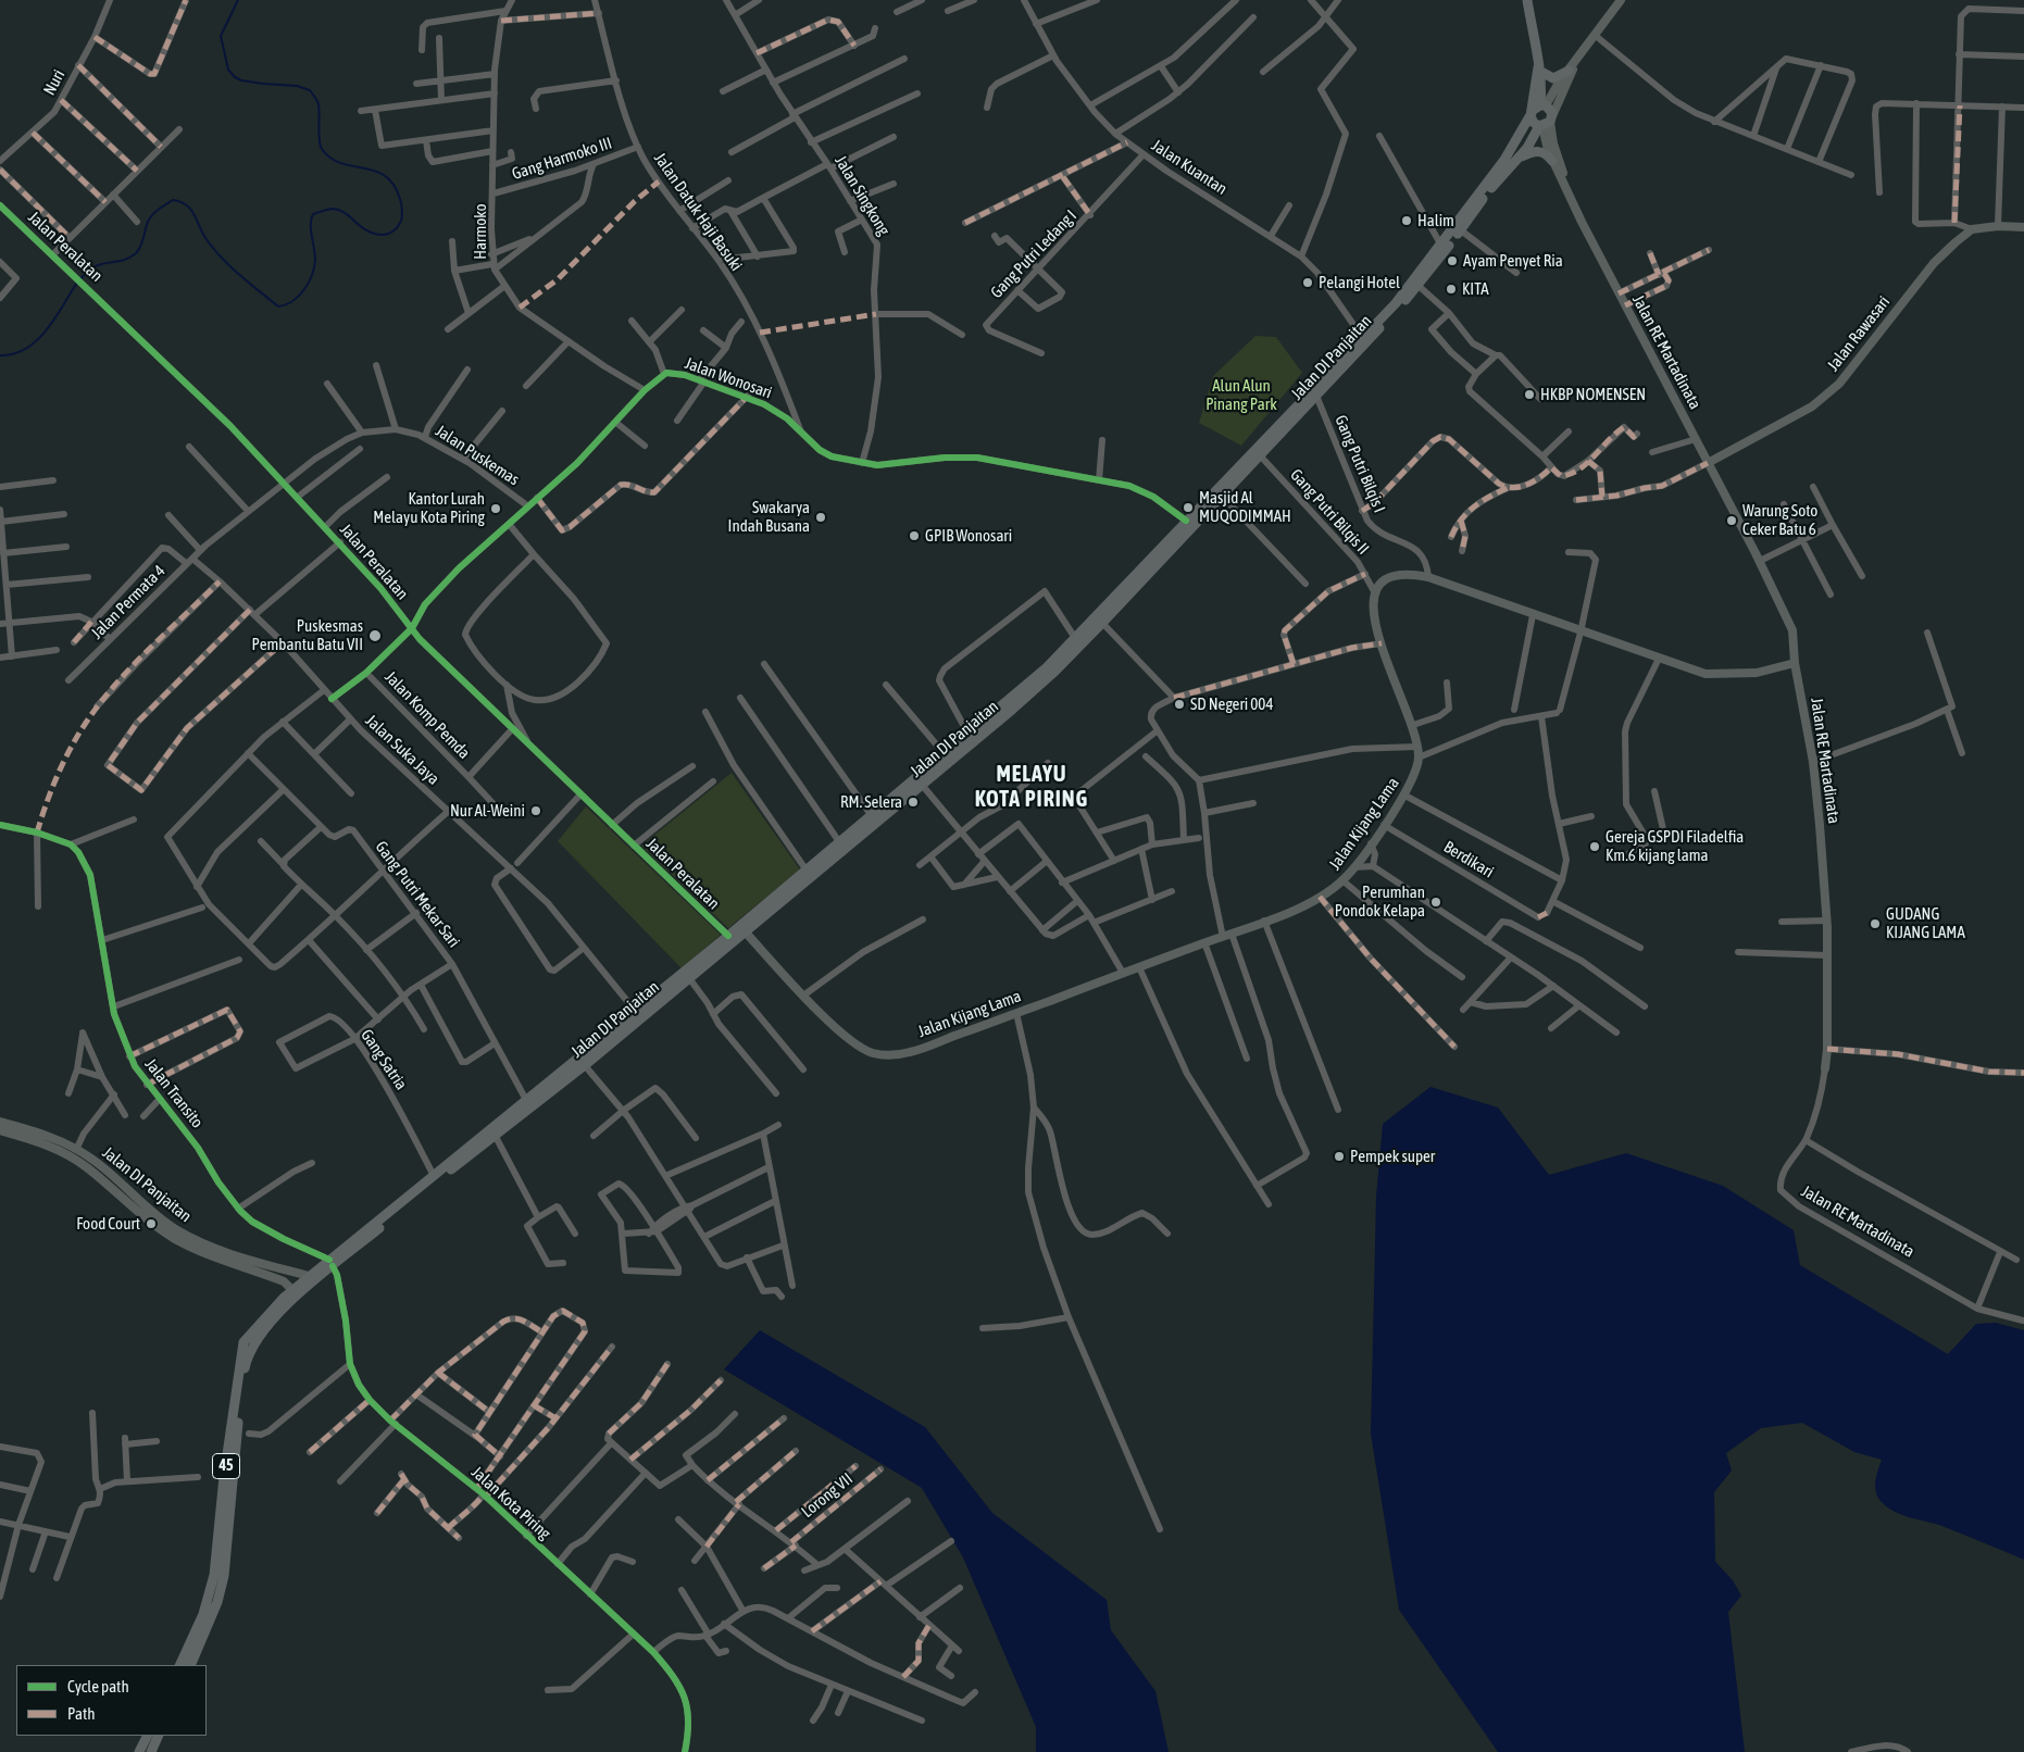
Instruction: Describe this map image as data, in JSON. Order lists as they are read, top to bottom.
{
  "streets": {
    "highway": ["Jalan DI Panjaitan", "45"],
    "main road": ["Jalan Rawasari", "Jalan RE Martadinata", "Jalan Kijang Lama"],
    "street": [
      "Nuri",
      "Gang Harmoko III",
      "Jalan Kuantan",
      "Jalan Singkong",
      "Jalan Datuk Haji Basuki",
      "Harmoko",
      "Jalan Peralatan",
      "Gang Putri Ledang I",
      "Jalan Wonosari",
      "Jalan Puskemas",
      "Gang Putri Bilqis I",
      "Gang Putri Bilqis II",
      "Jalan Permata 4",
      "Jalan Komp Pemda",
      "Jalan Suka Jaya",
      "Berdikari",
      "Gang Putri Mekar Sari",
      "Gang Satria",
      "Jalan Transito",
      "Lorong VII",
      "Jalan Kota Piring"
    ]
  },
  "crossings": [
    ["Gang Harmoko III", "Jalan Datuk Haji Basuki"],
    ["Gang Harmoko III", "Harmoko"],
    ["Jalan Kuantan", "Gang Putri Ledang I"],
    ["Jalan Kuantan", "Jalan DI Panjaitan"],
    ["Jalan Singkong", "Jalan Wonosari"],
    ["Jalan Datuk Haji Basuki", "Jalan Wonosari"],
    ["Harmoko", "Jalan Wonosari"],
    ["Jalan Peralatan", "Jalan DI Panjaitan"],
    ["Jalan Peralatan", "Jalan Wonosari"],
    ["Jalan Peralatan", "Jalan Puskemas"],
    ["Jalan Peralatan", "Jalan Komp Pemda"],
    ["Jalan Rawasari", "Jalan RE Martadinata"],
    ["Jalan RE Martadinata", "Jalan DI Panjaitan"],
    ["Jalan DI Panjaitan", "Jalan Wonosari"],
    ["Jalan DI Panjaitan", "Gang Putri Bilqis I"],
    ["Jalan DI Panjaitan", "Gang Putri Bilqis II"],
    ["Jalan DI Panjaitan", "Jalan Suka Jaya"],
    ["Jalan DI Panjaitan", "Jalan Kijang Lama"],
    ["Jalan DI Panjaitan", "Gang Putri Mekar Sari"],
    ["Jalan DI Panjaitan", "Gang Satria"],
    ["Jalan DI Panjaitan", "Jalan Transito"],
    ["Jalan DI Panjaitan", "45"],
    ["Jalan DI Panjaitan", "Jalan Kota Piring"],
    ["Jalan Wonosari", "Jalan Puskemas"],
    ["Jalan Wonosari", "Jalan Komp Pemda"],
    ["Jalan Wonosari", "Jalan Suka Jaya"],
    ["Jalan Puskemas", "Jalan Permata 4"],
    ["Jalan Puskemas", "Jalan Suka Jaya"],
    ["Gang Putri Bilqis II", "Jalan Kijang Lama"],
    ["Jalan Permata 4", "Jalan Suka Jaya"],
    ["Jalan Kijang Lama", "Berdikari"],
    ["Jalan Transito", "Jalan Kota Piring"]
  ],
  "districts": ["MELAYU KOTA PIRING"],
  "parks": ["Alun Alun Pinang Park"],
  "places": [
    "Halim",
    "Ayam Penyet Ria",
    "Pelangi Hotel",
    "KITA",
    "HKBP NOMENSEN",
    "Masjid Al MUQODIMMAH",
    "Kantor Lurah Melayu Kota Piring",
    "Swakarya Indah Busana",
    "Warung Soto Ceker Batu 6",
    "GPIB Wonosari",
    "Puskesmas Pembantu Batu VII",
    "SD Negeri 004",
    "RM. Selera",
    "Nur Al-Weini",
    "Gereja GSPDI Filadelfia Km.6 kijang lama",
    "Perumhan Pondok Kelapa",
    "GUDANG KIJANG LAMA",
    "Pempek super",
    "Food Court"
  ],
  "legend": ["Cycle path", "Path"]
}
